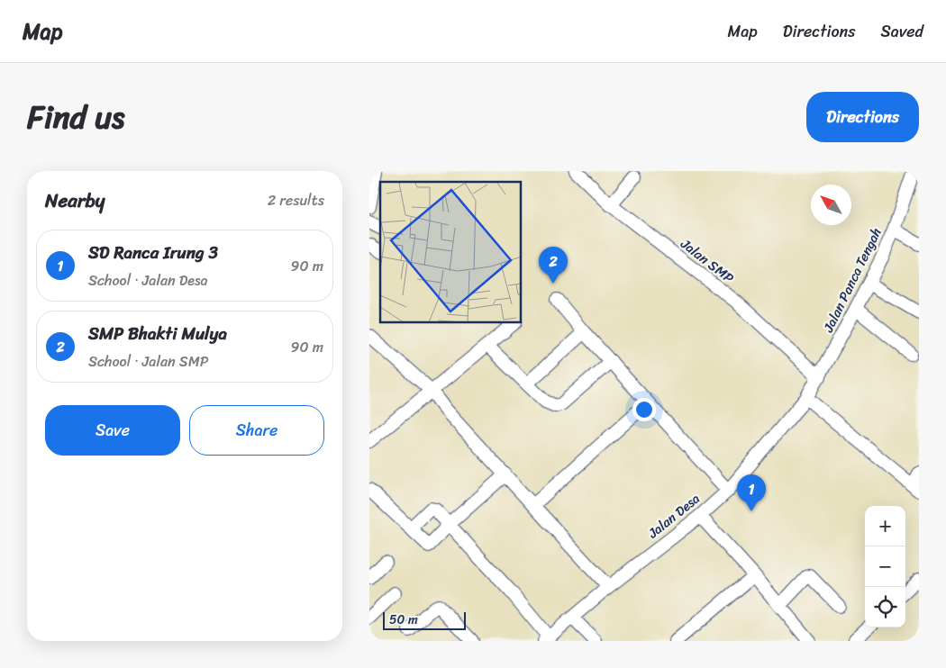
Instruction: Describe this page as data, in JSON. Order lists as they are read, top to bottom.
{
  "streets": {
    "street": ["Jalan SMP", "Jalan Panca Tengah", "Jalan Desa"]
  },
  "crossings": [
    ["Jalan SMP", "Jalan Panca Tengah"],
    ["Jalan Panca Tengah", "Jalan Desa"]
  ],
  "scale_bar": "50 m",
  "north": "top left",
  "page": {
    "header": "Map",
    "nav": ["Map", "Directions", "Saved"],
    "title": "Find us",
    "buttons": [
      "Directions",
      ["Save", "Share"]
    ],
    "heading": ["Nearby", "2 results"],
    "list": [
      {
        "mark": "1",
        "name": "SD Ranca Irung 3",
        "note": "School · Jalan Desa",
        "value": "90 m"
      },
      {
        "mark": "2",
        "name": "SMP Bhakti Mulya",
        "note": "School · Jalan SMP",
        "value": "90 m"
      }
    ],
    "pins": ["2", "1"],
    "map_buttons": ["+", "−"],
    "scale": "50 m"
  }
}
